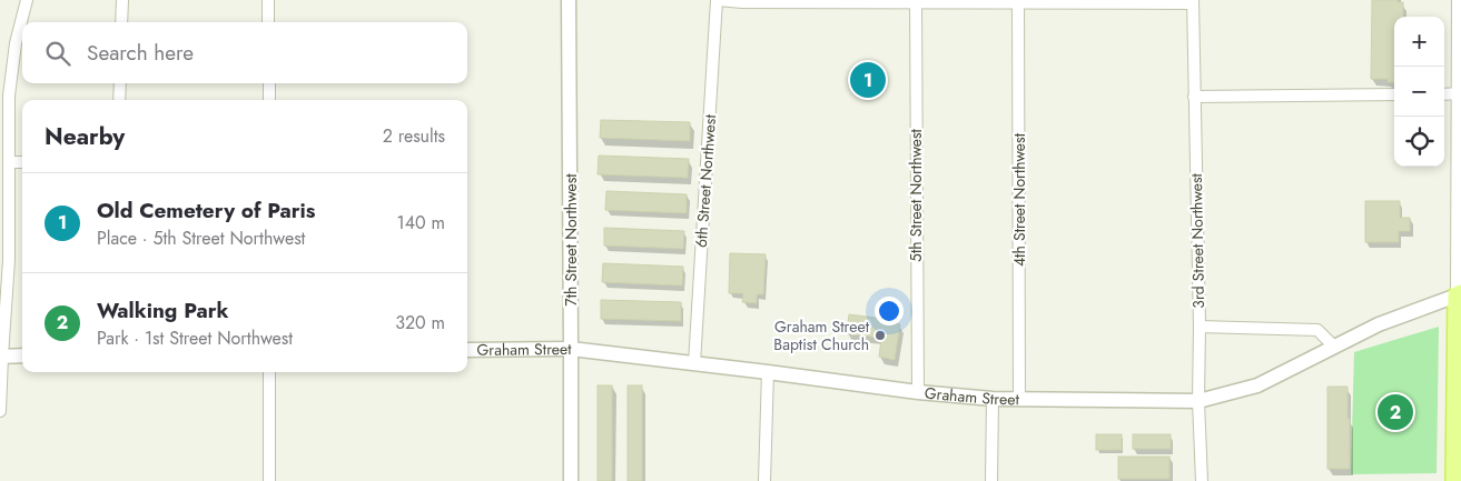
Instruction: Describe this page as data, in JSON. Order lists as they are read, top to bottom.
{
  "streets": {
    "street": [
      "6th Street Northwest",
      "5th Street Northwest",
      "4th Street Northwest",
      "7th Street Northwest",
      "3rd Street Northwest",
      "Graham Street"
    ]
  },
  "crossings": [
    ["6th Street Northwest", "Graham Street"],
    ["5th Street Northwest", "Graham Street"],
    ["4th Street Northwest", "Graham Street"],
    ["7th Street Northwest", "Graham Street"],
    ["3rd Street Northwest", "Graham Street"]
  ],
  "places": ["Graham Street Baptist Church"],
  "page": {
    "map_buttons": ["+", "−"],
    "search": "Search here",
    "pins": ["1", "2"],
    "heading": ["Nearby", "2 results"],
    "list": [
      {
        "mark": "1",
        "name": "Old Cemetery of Paris",
        "note": "Place · 5th Street Northwest",
        "value": "140 m"
      },
      {
        "mark": "2",
        "name": "Walking Park",
        "note": "Park · 1st Street Northwest",
        "value": "320 m"
      }
    ]
  }
}
